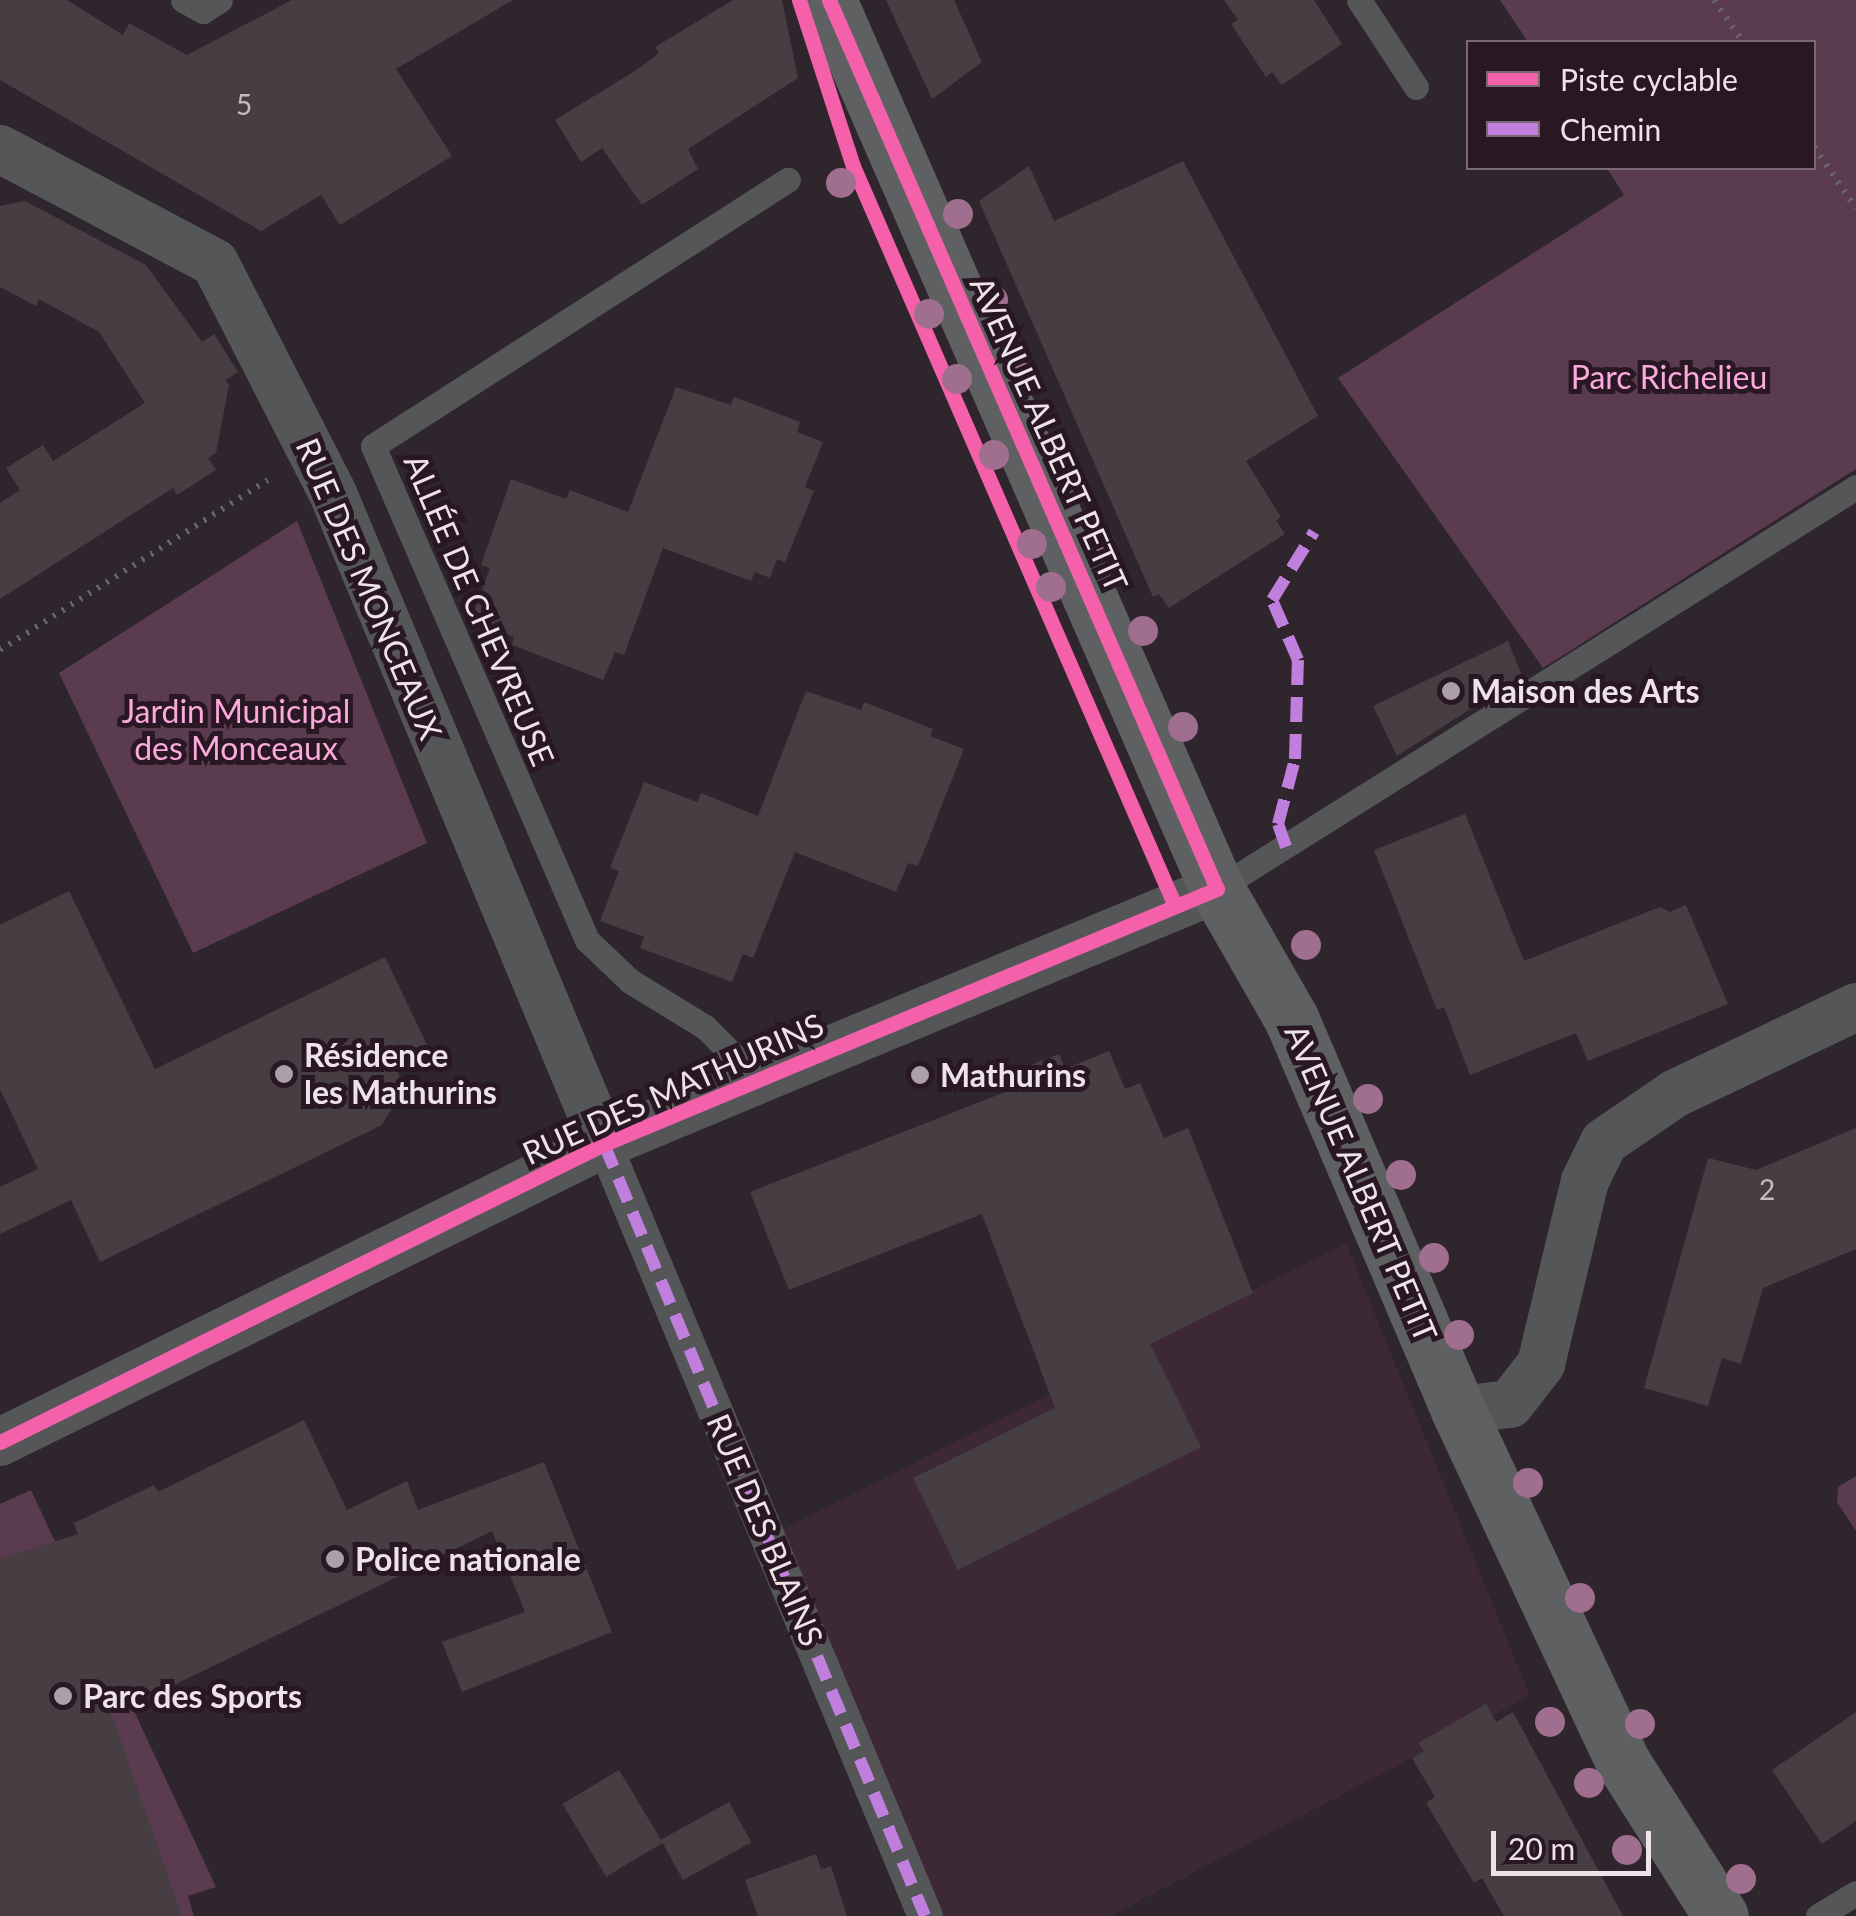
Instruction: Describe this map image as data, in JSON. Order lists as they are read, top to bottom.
{
  "streets": {
    "main road": ["AVENUE ALBERT PETIT"],
    "street": ["RUE DES MONCEAUX", "RUE DES MATHURINS", "RUE DES BLAINS"],
    "lane": ["ALLÉE DE CHEVREUSE"]
  },
  "crossings": [
    ["AVENUE ALBERT PETIT", "RUE DES MATHURINS"],
    ["RUE DES MONCEAUX", "RUE DES MATHURINS"],
    ["RUE DES MONCEAUX", "RUE DES BLAINS"],
    ["ALLÉE DE CHEVREUSE", "RUE DES MATHURINS"],
    ["RUE DES MATHURINS", "RUE DES BLAINS"]
  ],
  "parks": ["Parc Richelieu", "Jardin Municipal des Monceaux"],
  "places": [
    "Maison des Arts",
    "Résidence les Mathurins",
    "Mathurins",
    "Police nationale",
    "Parc des Sports"
  ],
  "house_numbers": ["5", "2"],
  "legend": ["Piste cyclable", "Chemin"],
  "scale_bar": "20 m"
}
